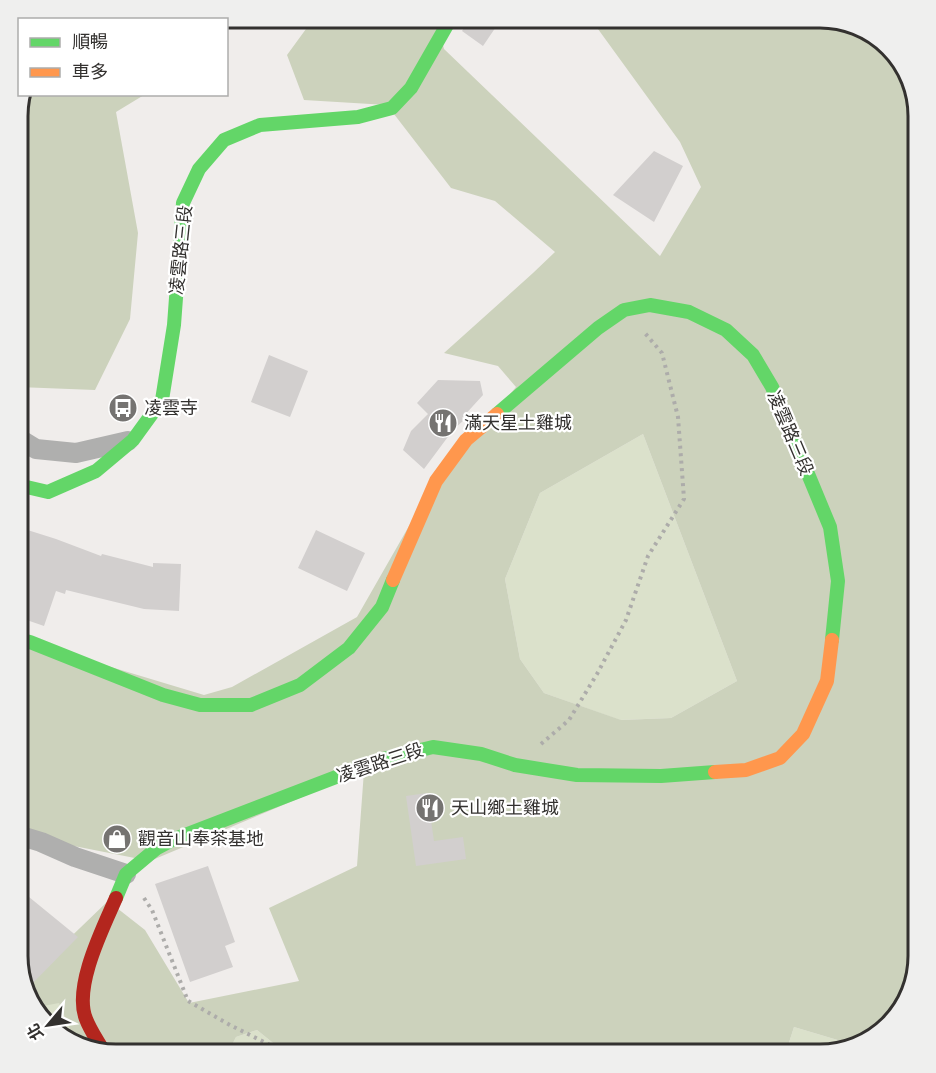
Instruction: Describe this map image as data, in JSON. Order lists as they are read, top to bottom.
{
  "streets": {
    "street": ["凌雲路三段"]
  },
  "places": {
    "bus stop": ["凌雲寺"],
    "restaurant": ["滿天星土雞城", "天山鄉土雞城"],
    "shop": ["觀音山奉茶基地"]
  },
  "legend": ["順暢", "車多"],
  "north": "bottom left"
}
